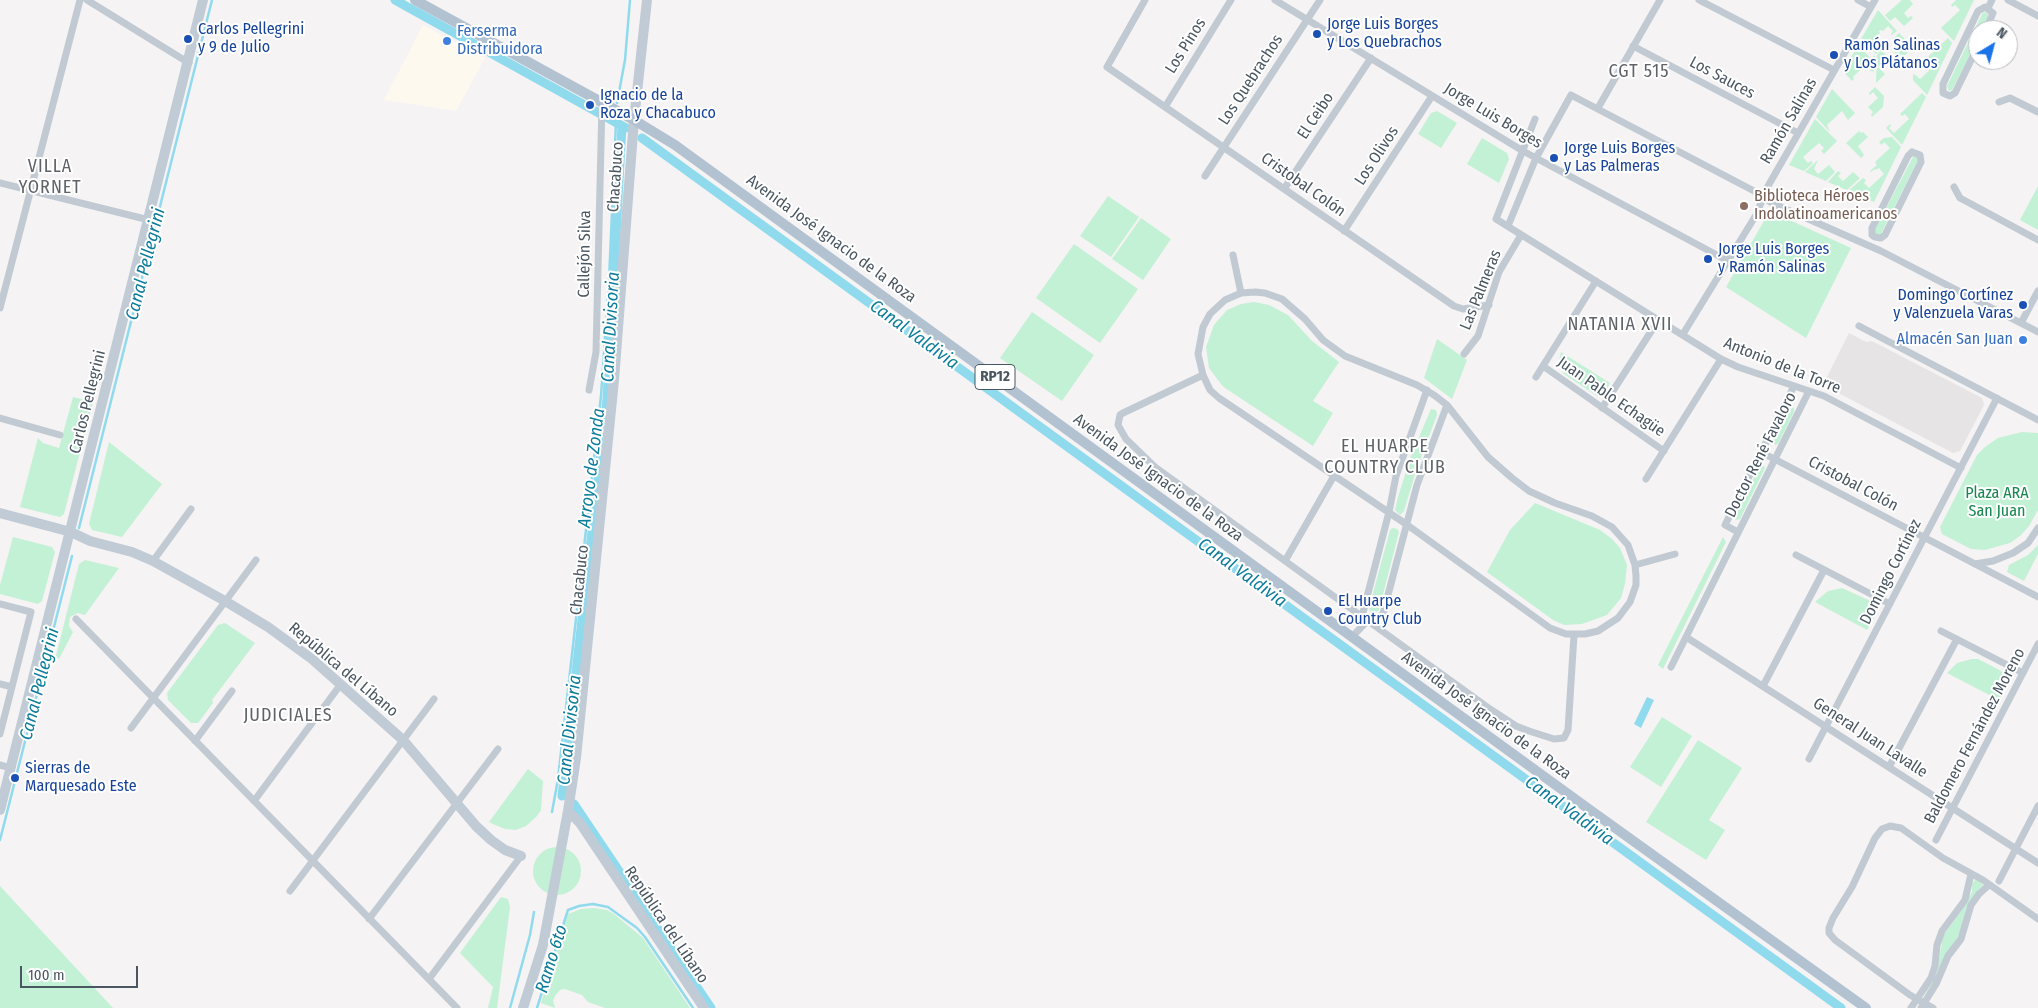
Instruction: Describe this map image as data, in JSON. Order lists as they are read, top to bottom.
{
  "streets": {
    "main road": ["Avenida José Ignacio de la Roza", "RP12"],
    "street": [
      "Los Pinos",
      "Los Sauces",
      "Los Quebrachos",
      "El Ceibo",
      "Jorge Luis Borges",
      "Ramón Salinas",
      "Los Olivos",
      "Chacabuco",
      "Cristobal Colón",
      "Callejón Silva",
      "Las Palmeras",
      "Antonio de la Torre",
      "Juan Pablo Echagüe",
      "Carlos Pellegrini",
      "Doctor René Favaloro",
      "Domingo Cortínez",
      "República del Líbano",
      "Baldomero Fernández Moreno",
      "General Juan Lavalle"
    ]
  },
  "crossings": [
    ["Los Pinos", "Cristobal Colón"],
    ["Los Sauces", "Ramón Salinas"],
    ["Los Quebrachos", "Jorge Luis Borges"],
    ["Los Quebrachos", "Cristobal Colón"],
    ["El Ceibo", "Jorge Luis Borges"],
    ["El Ceibo", "Cristobal Colón"],
    ["Jorge Luis Borges", "Ramón Salinas"],
    ["Jorge Luis Borges", "Los Olivos"],
    ["Jorge Luis Borges", "Antonio de la Torre"],
    ["Ramón Salinas", "Antonio de la Torre"],
    ["Los Olivos", "Cristobal Colón"],
    ["Chacabuco", "Avenida José Ignacio de la Roza"],
    ["Chacabuco", "República del Líbano"],
    ["Cristobal Colón", "Las Palmeras"],
    ["Cristobal Colón", "Doctor René Favaloro"],
    ["Cristobal Colón", "Domingo Cortínez"],
    ["Avenida José Ignacio de la Roza", "Callejón Silva"],
    ["Las Palmeras", "Antonio de la Torre"],
    ["Antonio de la Torre", "Doctor René Favaloro"],
    ["Antonio de la Torre", "Domingo Cortínez"],
    ["Carlos Pellegrini", "República del Líbano"],
    ["Doctor René Favaloro", "General Juan Lavalle"],
    ["Domingo Cortínez", "General Juan Lavalle"],
    ["Baldomero Fernández Moreno", "General Juan Lavalle"]
  ],
  "districts": [
    "CGT 515",
    "VILLA YORNET",
    "NATANIA XVII",
    "EL HUARPE COUNTRY CLUB",
    "JUDICIALES"
  ],
  "water": [
    "Canal Pellegrini",
    "Canal Divisoria",
    "Canal Valdivia",
    "Arroyo de Zonda",
    "Ramo 6to"
  ],
  "parks": ["Plaza ARA San Juan"],
  "places": [
    "Jorge Luis Borges y Los Quebrachos",
    "Carlos Pellegrini y 9 de Julio",
    "Ferserma Distribuidora",
    "Ramón Salinas y Los Plátanos",
    "Ignacio de la Roza y Chacabuco",
    "Jorge Luis Borges y Las Palmeras",
    "Biblioteca Héroes Indolatinoamericanos",
    "Jorge Luis Borges y Ramón Salinas",
    "Domingo Cortínez y Valenzuela Varas",
    "Almacén San Juan",
    "El Huarpe Country Club",
    "Sierras de Marquesado Este"
  ],
  "scale_bar": "100 m",
  "north": "top right"
}
